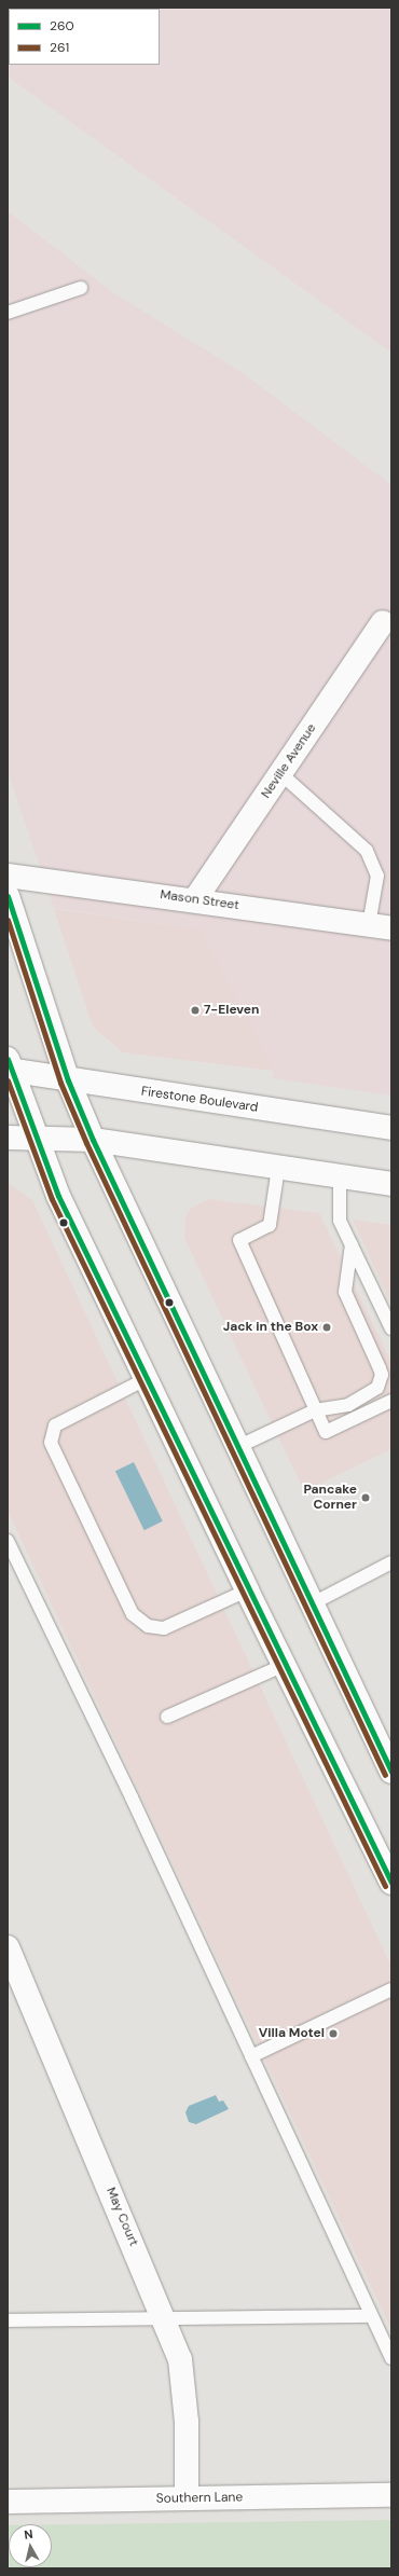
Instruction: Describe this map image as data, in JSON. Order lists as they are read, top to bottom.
{
  "streets": {
    "main road": [
      "Neville Avenue",
      "Mason Street",
      "Firestone Boulevard",
      "May Court",
      "Southern Lane"
    ]
  },
  "crossings": [
    ["Neville Avenue", "Mason Street"],
    ["May Court", "Southern Lane"]
  ],
  "places": [
    "7-Eleven",
    "Jack in the Box",
    "Pancake Corner",
    "Villa Motel"
  ],
  "lines": ["transit line 260", "transit line 261"],
  "legend": ["260", "261"],
  "north": "top"
}
